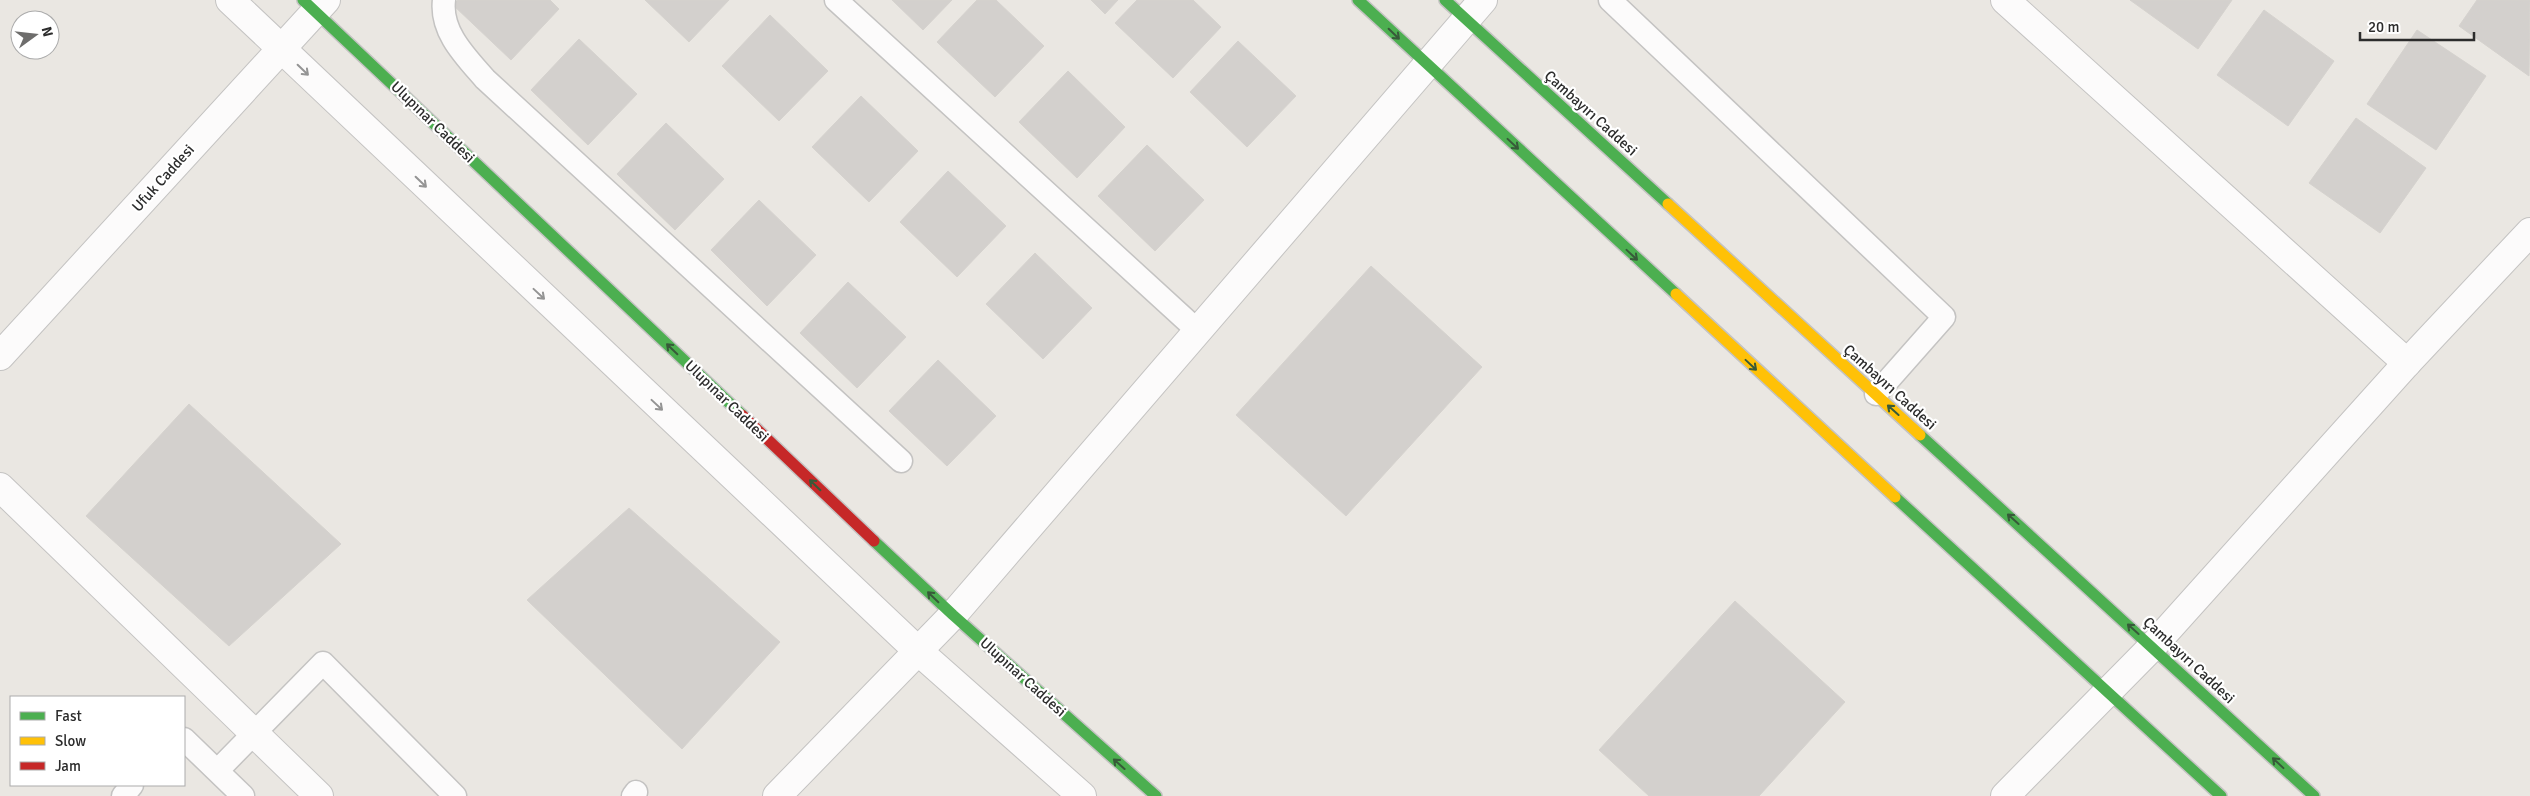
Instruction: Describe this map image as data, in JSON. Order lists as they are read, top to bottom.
{
  "streets": {
    "main road": ["Çambayırı Caddesi", "Ulupınar Caddesi"],
    "street": ["Ufuk Caddesi"]
  },
  "crossings": [
    ["Ulupınar Caddesi", "Ufuk Caddesi"]
  ],
  "one_way": ["Ulupınar Caddesi"],
  "legend": ["Fast", "Slow", "Jam"],
  "scale_bar": "20 m",
  "north": "right"
}
